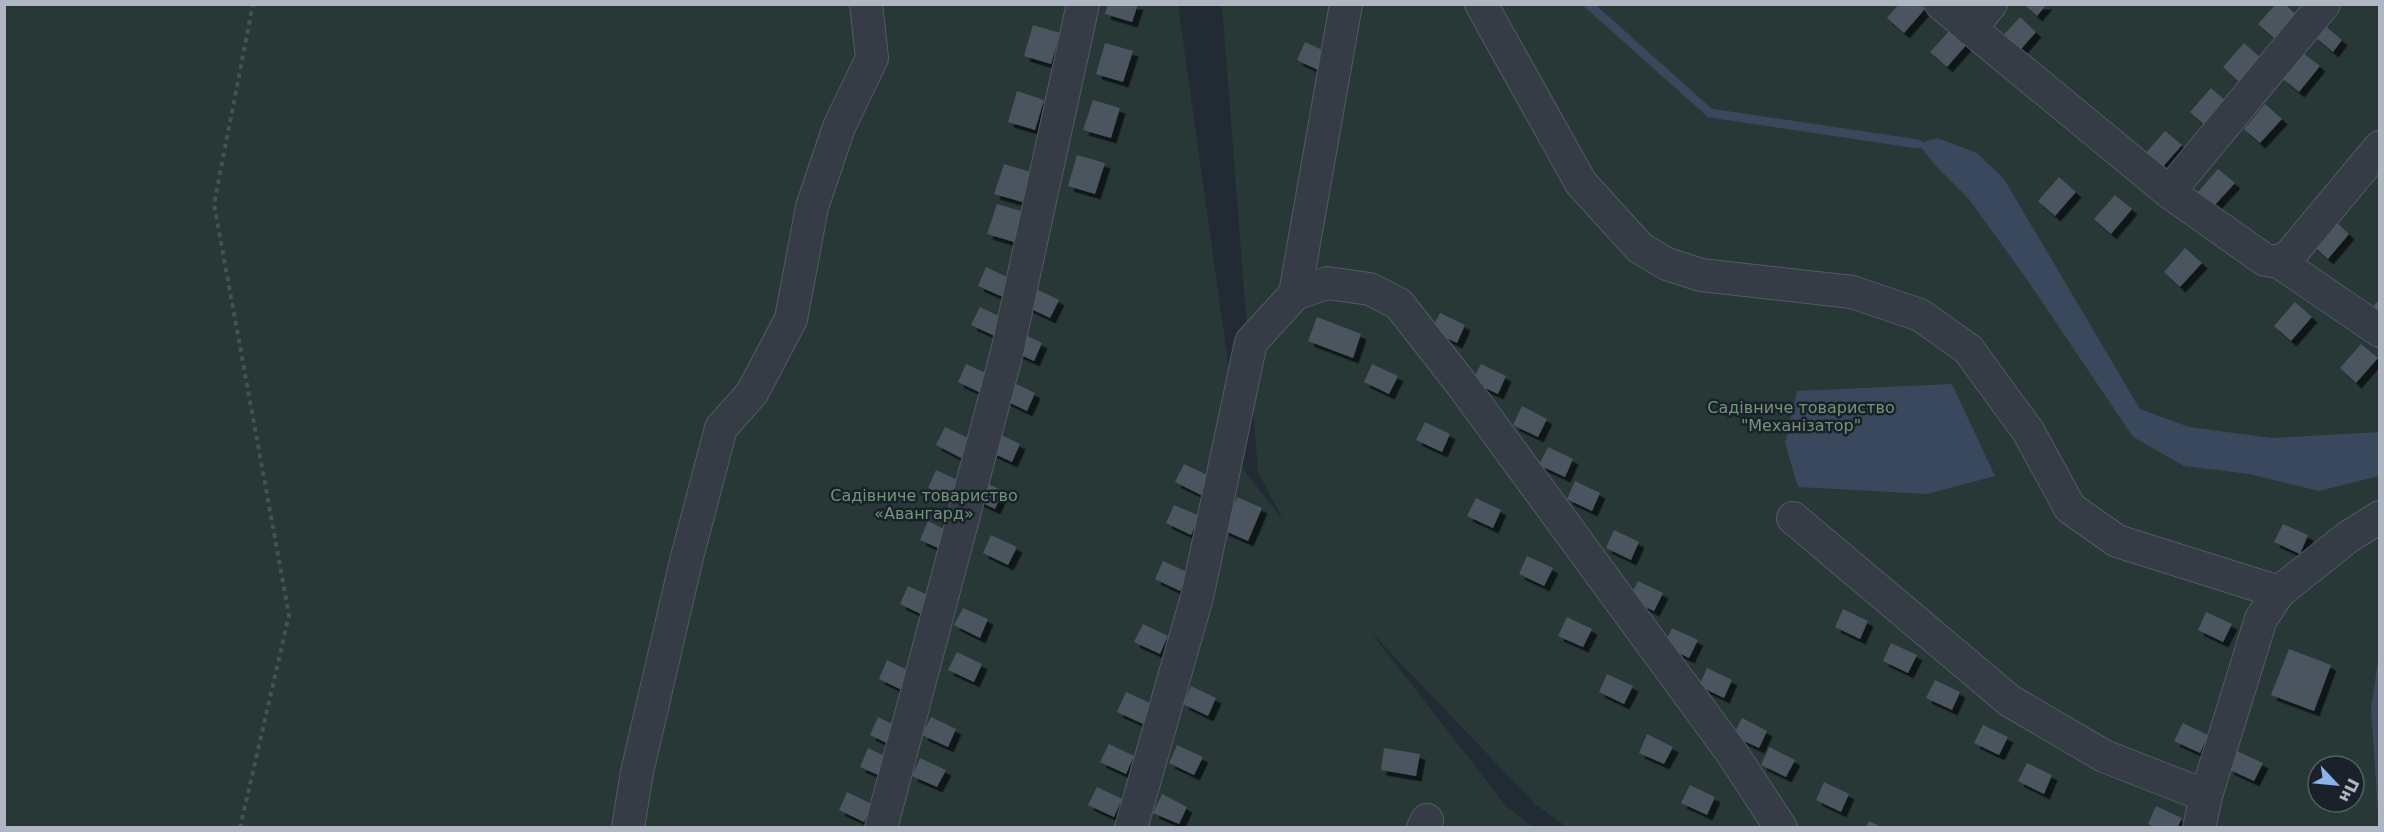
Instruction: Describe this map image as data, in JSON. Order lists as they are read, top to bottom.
{
  "parks": ["Садівниче товариство \"Механізатор\"", "Садівниче товариство «Авангард»"],
  "north": "bottom right"
}
